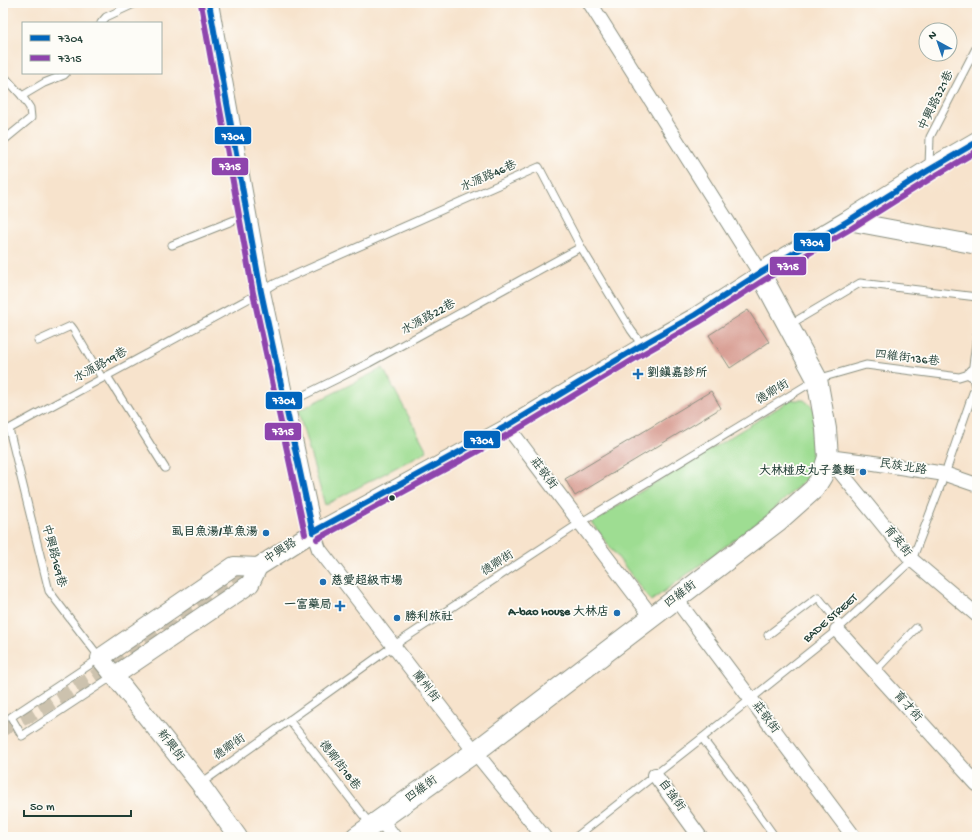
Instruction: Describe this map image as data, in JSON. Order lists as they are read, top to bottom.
{
  "streets": {
    "main road": ["中興路", "四維街"],
    "street": [
      "民族北路",
      "莊敬街",
      "育英街",
      "蘭州街",
      "育才街",
      "新興街",
      "自強街"
    ],
    "lane": [
      "中興路321巷",
      "水源路46巷",
      "水源路22巷",
      "四維街136巷",
      "水源路19巷",
      "德卿街",
      "中興路169巷",
      "BADE STREET",
      "德卿街18巷"
    ]
  },
  "crossings": [
    ["中興路321巷", "中興路"],
    ["水源路46巷", "水源路22巷"],
    ["水源路46巷", "水源路19巷"],
    ["水源路46巷", "中興路"],
    ["四維街136巷", "德卿街"],
    ["四維街136巷", "四維街"],
    ["四維街136巷", "BADE STREET"],
    ["水源路19巷", "中興路169巷"],
    ["德卿街", "莊敬街"],
    ["德卿街", "四維街"],
    ["德卿街", "蘭州街"],
    ["德卿街", "新興街"],
    ["德卿街", "德卿街18巷"],
    ["民族北路", "育英街"],
    ["民族北路", "四維街"],
    ["民族北路", "BADE STREET"],
    ["莊敬街", "中興路"],
    ["莊敬街", "四維街"],
    ["莊敬街", "BADE STREET"],
    ["育英街", "四維街"],
    ["育英街", "BADE STREET"],
    ["中興路", "四維街"],
    ["中興路", "蘭州街"],
    ["中興路169巷", "新興街"],
    ["四維街", "蘭州街"],
    ["四維街", "德卿街18巷"],
    ["BADE STREET", "育才街"],
    ["BADE STREET", "自強街"]
  ],
  "places": {
    "health": ["劉鎮嘉診所", "一富藥局"],
    "other": [
      "大林椪皮丸子羹麵",
      "虱目魚湯/草魚湯",
      "慈愛超級市場",
      "A-bao house 大林店",
      "勝利旅社"
    ]
  },
  "lines": ["transit line 7304", "transit line 7315"],
  "legend": ["7304", "7315"],
  "scale_bar": "50 m",
  "north": "top left"
}
